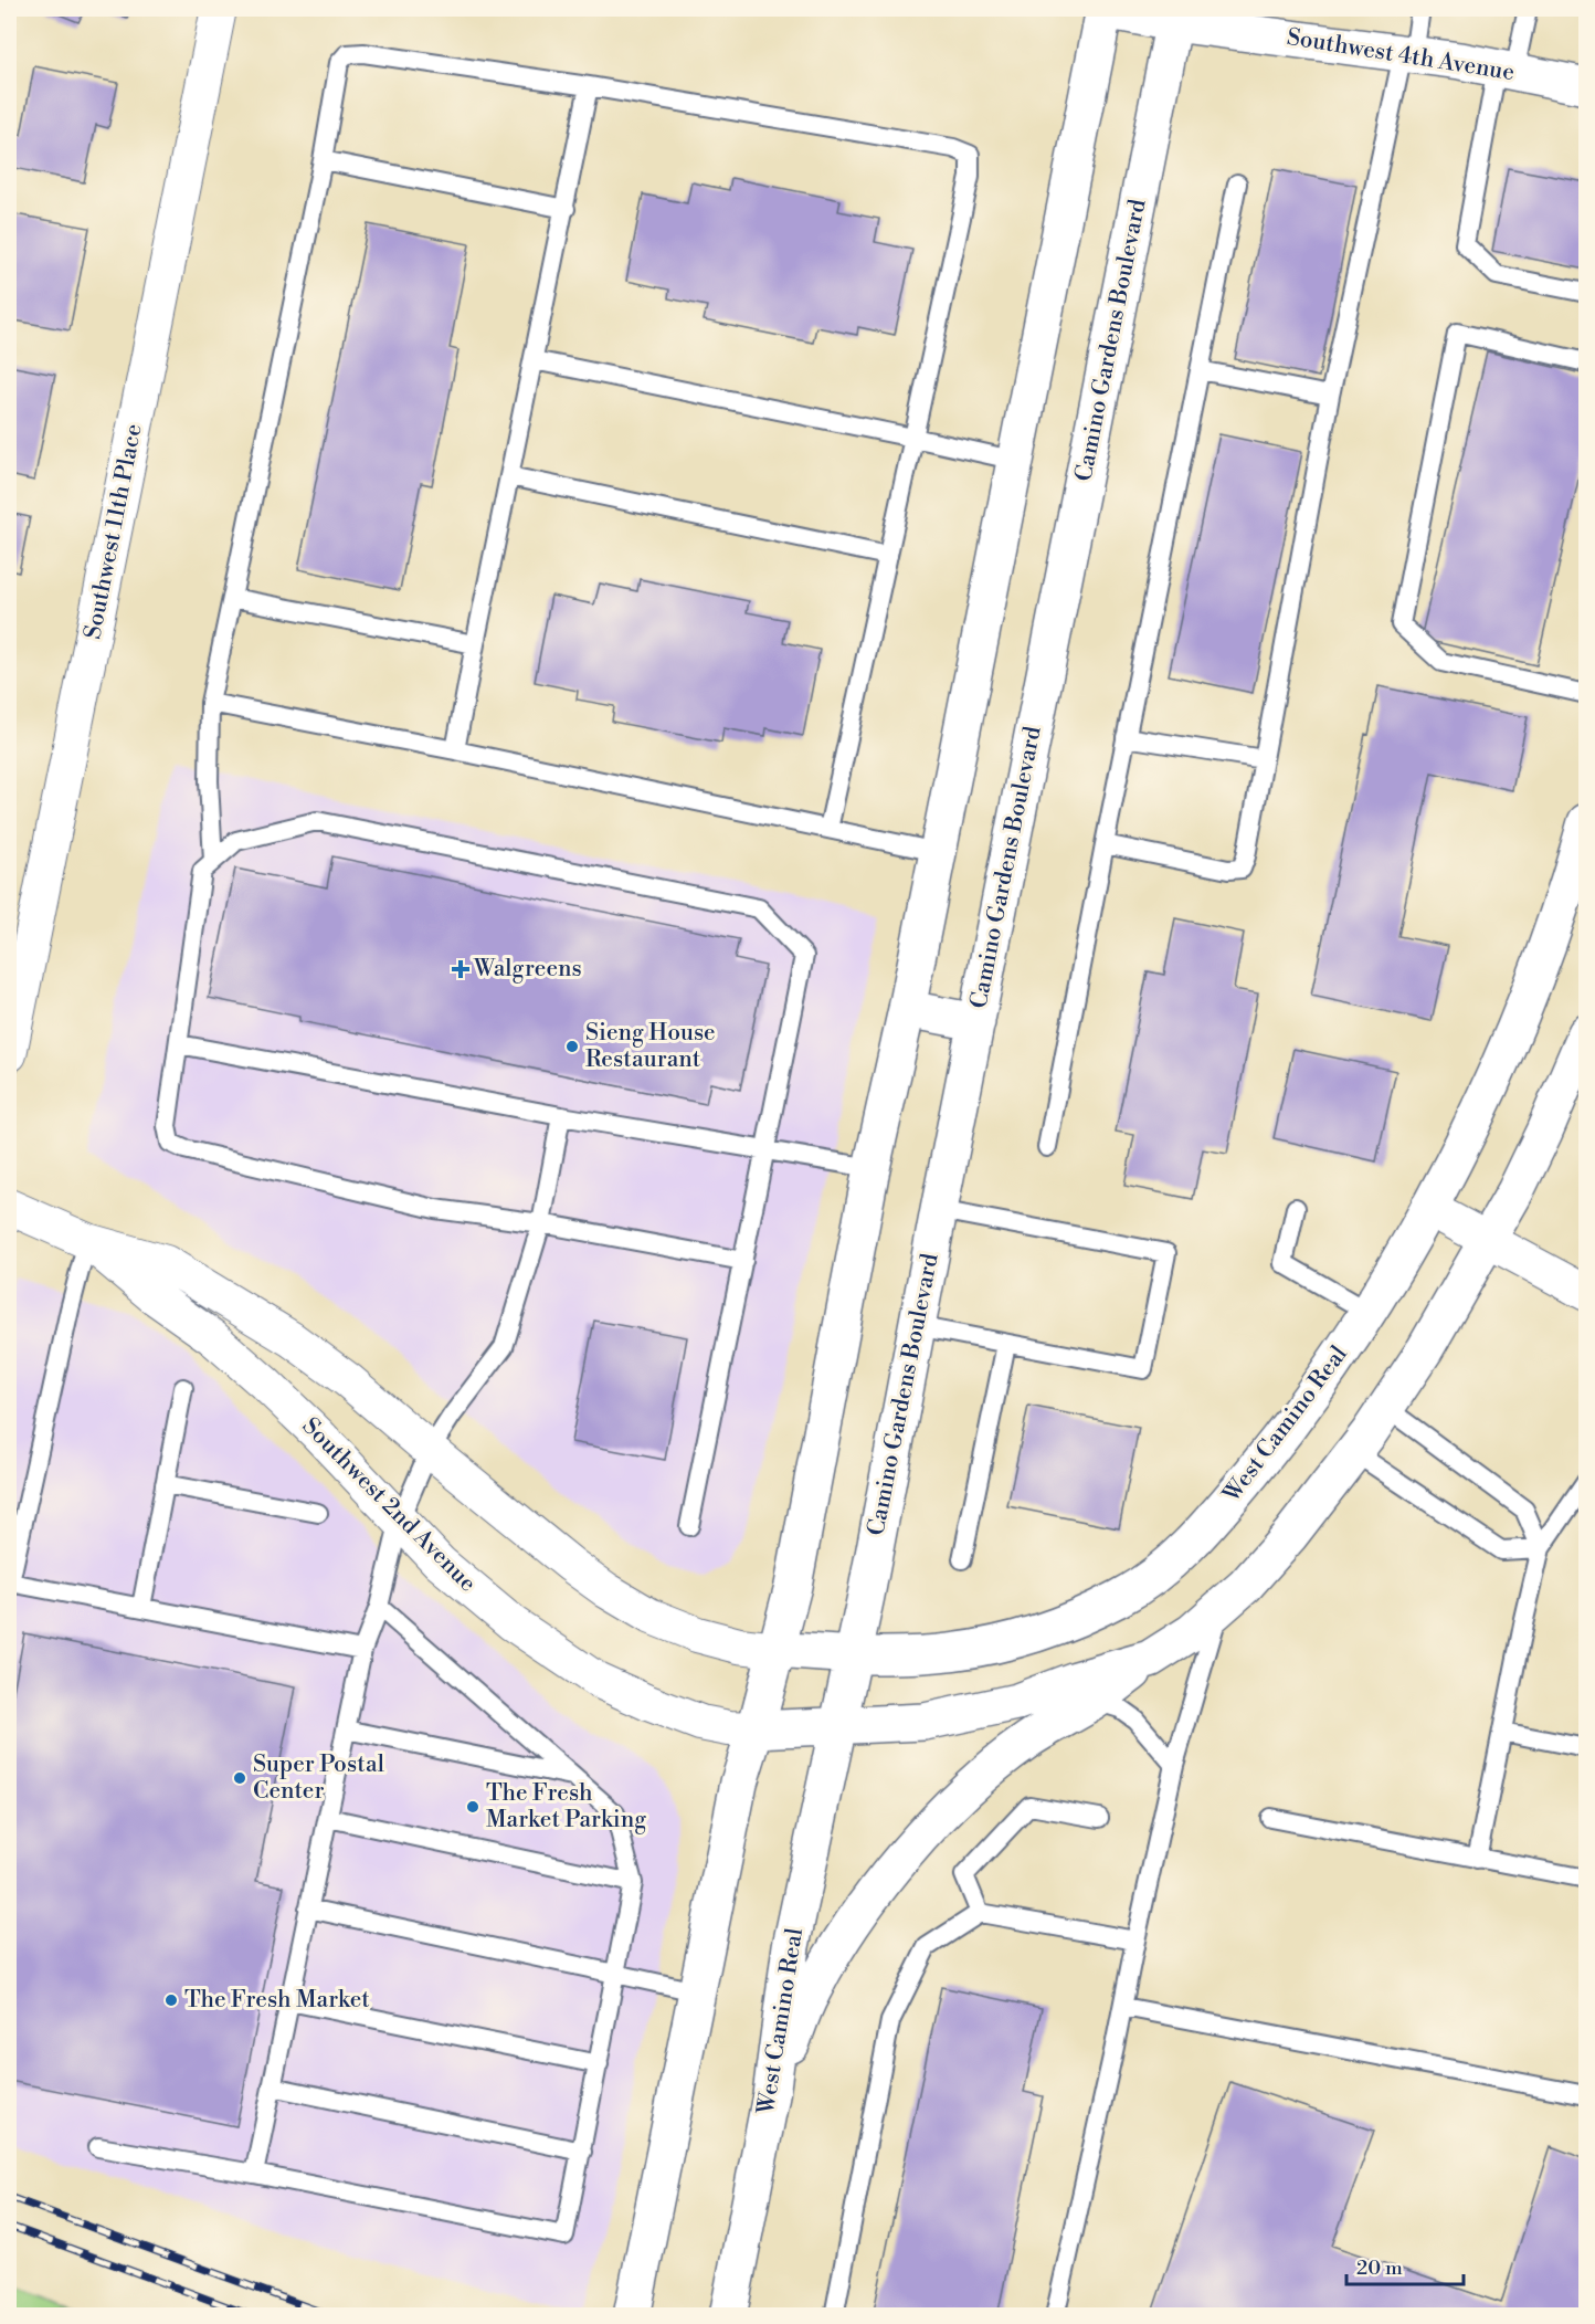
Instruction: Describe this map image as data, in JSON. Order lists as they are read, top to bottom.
{
  "streets": {
    "street": [
      "Southwest 4th Avenue",
      "Camino Gardens Boulevard",
      "Southwest 11th Place",
      "West Camino Real",
      "Southwest 2nd Avenue"
    ]
  },
  "crossings": [
    ["Southwest 4th Avenue", "Camino Gardens Boulevard"],
    ["Camino Gardens Boulevard", "West Camino Real"],
    ["West Camino Real", "Southwest 2nd Avenue"]
  ],
  "places": {
    "health": ["Walgreens"],
    "other": [
      "Sieng House Restaurant",
      "Super Postal Center",
      "The Fresh Market Parking",
      "The Fresh Market"
    ]
  },
  "scale_bar": "20 m"
}
